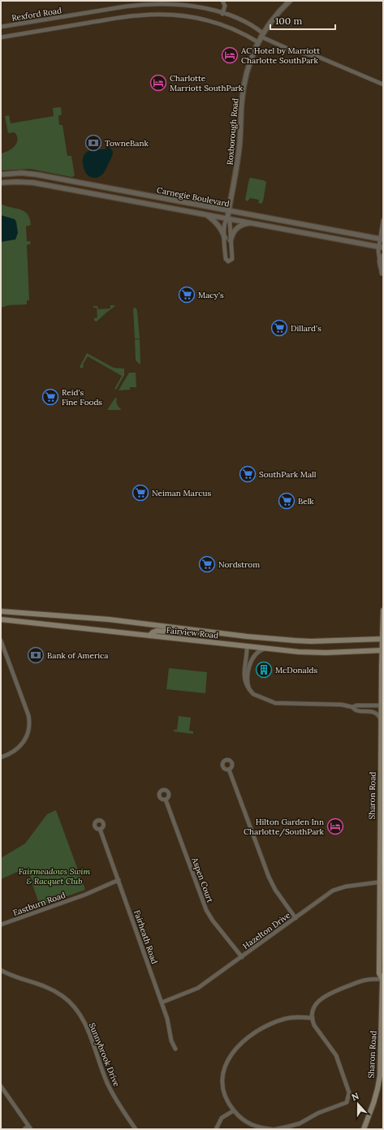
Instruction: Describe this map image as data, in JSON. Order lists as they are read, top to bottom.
{
  "streets": {
    "main road": ["Fairview Road", "Sharon Road"],
    "street": [
      "Rexford Road",
      "Roxborough Road",
      "Carnegie Boulevard",
      "Aspen Court",
      "Eastburn Road",
      "Hazelton Drive",
      "Fairheath Road",
      "Sunnybrook Drive"
    ]
  },
  "crossings": [
    ["Rexford Road", "Roxborough Road"],
    ["Roxborough Road", "Carnegie Boulevard"],
    ["Fairview Road", "Sharon Road"],
    ["Sharon Road", "Hazelton Drive"],
    ["Aspen Court", "Hazelton Drive"],
    ["Eastburn Road", "Fairheath Road"],
    ["Hazelton Drive", "Fairheath Road"]
  ],
  "parks": ["Fairmeadows Swim & Racquet Club"],
  "places": {
    "hotel": ["AC Hotel by Marriott Charlotte SouthPark", "Charlotte Marriott SouthPark", "Hilton Garden Inn Charlotte/SouthPark"],
    "bank": ["TowneBank", "Bank of America"],
    "supermarket": [
      "Macy's",
      "Dillard's",
      "Reid's Fine Foods",
      "SouthPark Mall",
      "Neiman Marcus",
      "Belk",
      "Nordstrom"
    ],
    "building": ["McDonalds"]
  },
  "scale_bar": "100 m",
  "north": "top"
}
